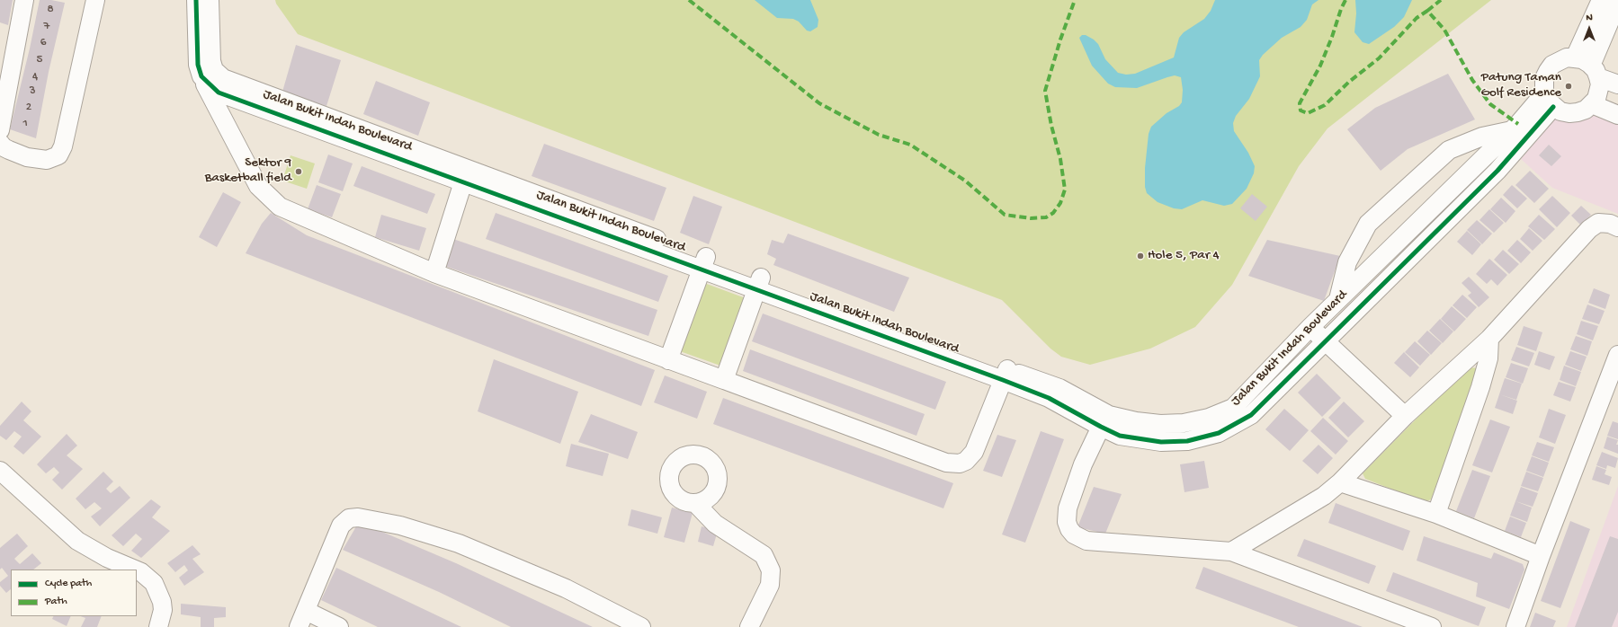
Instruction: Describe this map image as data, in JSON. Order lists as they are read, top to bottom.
{
  "streets": {
    "street": ["Jalan Bukit Indah Boulevard"]
  },
  "places": ["Patung Taman Golf Residence", "Sektor 9 Basketball field", "Hole 5, Par 4"],
  "house_numbers": [
    "8",
    "7",
    "6",
    "5",
    "4",
    "3",
    "2",
    "1"
  ],
  "legend": ["Cycle path", "Path"],
  "north": "top"
}
